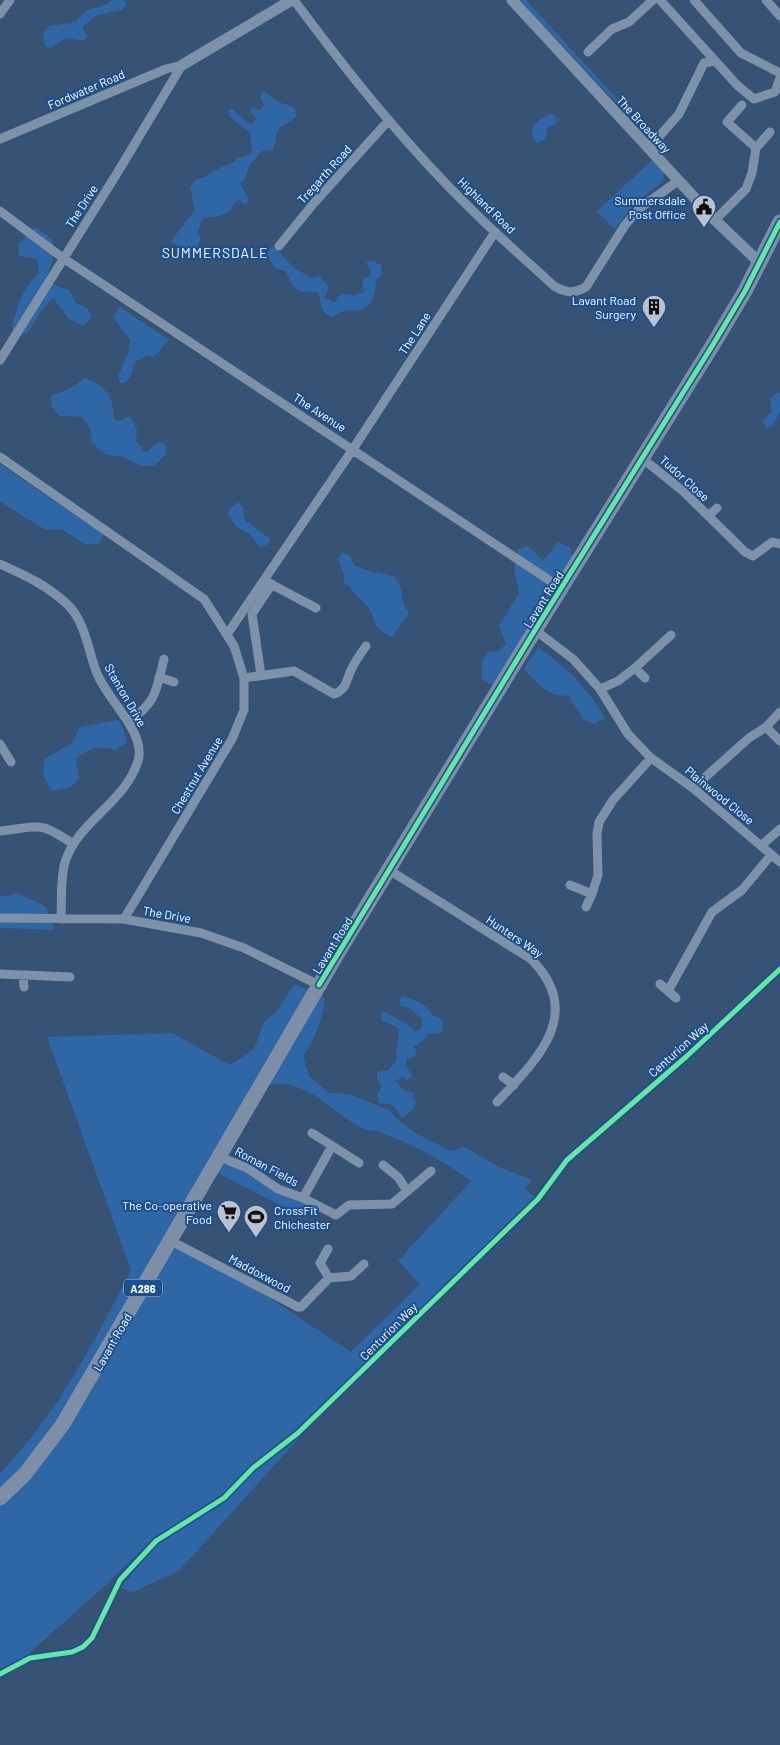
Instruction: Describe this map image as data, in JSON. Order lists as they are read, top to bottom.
{
  "streets": {
    "main road": ["Lavant Road", "A286"],
    "street": [
      "Fordwater Road",
      "The Broadway",
      "Tregarth Road",
      "Highland Road",
      "The Drive",
      "The Lane",
      "The Avenue",
      "Tudor Close",
      "Stanton Drive",
      "Chestnut Avenue",
      "Plainwood Close",
      "Hunters Way",
      "Roman Fields",
      "Maddoxwood"
    ],
    "cycle path": ["Centurion Way"]
  },
  "crossings": [
    ["Fordwater Road", "The Drive"],
    ["The Broadway", "Highland Road"],
    ["The Broadway", "Lavant Road"],
    ["Tregarth Road", "Highland Road"],
    ["Highland Road", "The Lane"],
    ["The Drive", "The Avenue"],
    ["The Drive", "Lavant Road"],
    ["The Drive", "Stanton Drive"],
    ["The Drive", "Chestnut Avenue"],
    ["The Lane", "The Avenue"],
    ["The Avenue", "Lavant Road"],
    ["Tudor Close", "Lavant Road"],
    ["Lavant Road", "Plainwood Close"],
    ["Lavant Road", "Hunters Way"],
    ["Lavant Road", "Roman Fields"],
    ["Lavant Road", "Maddoxwood"]
  ],
  "districts": ["SUMMERSDALE"],
  "places": {
    "public building": ["Summersdale Post Office"],
    "building": ["Lavant Road Surgery"],
    "supermarket": ["The Co-operative Food"],
    "sports": ["CrossFit Chichester"]
  }
}
